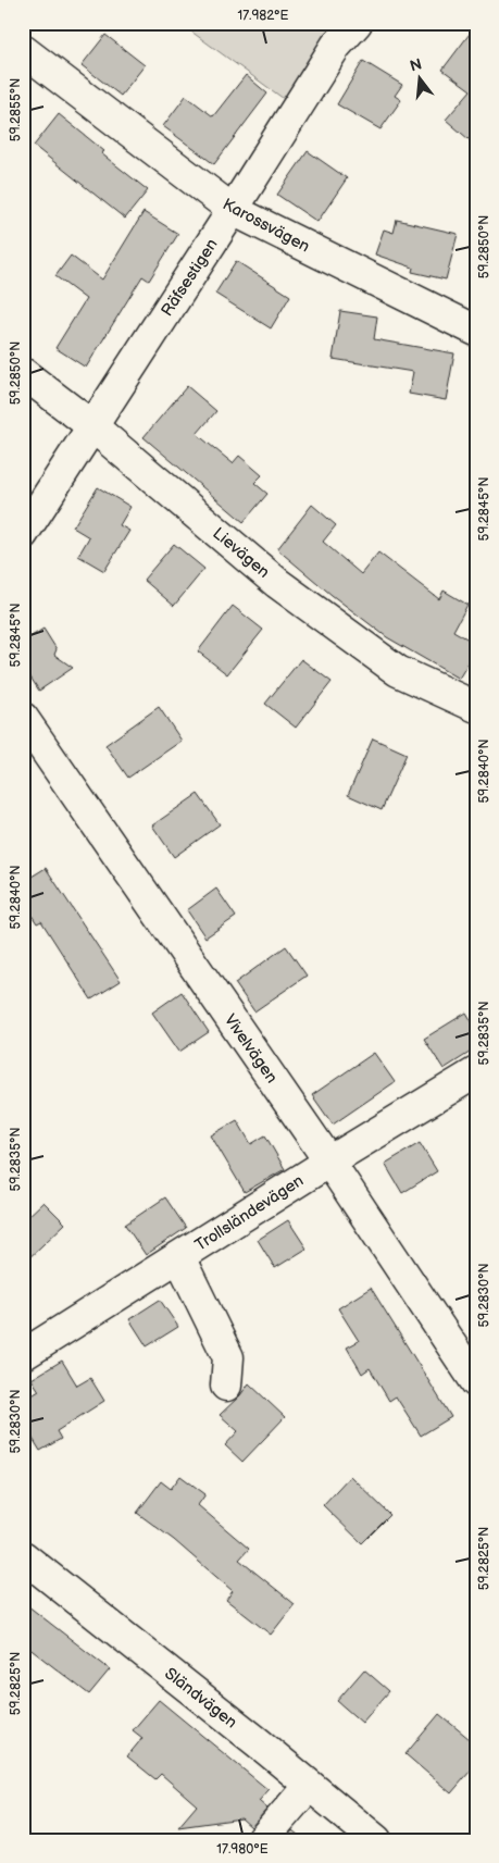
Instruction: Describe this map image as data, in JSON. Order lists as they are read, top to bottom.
{
  "streets": {
    "street": [
      "Karossvägen",
      "Räfsestigen",
      "Lievägen",
      "Vivelvägen",
      "Trollsländevägen",
      "Sländvägen"
    ]
  },
  "crossings": [
    ["Karossvägen", "Räfsestigen"],
    ["Räfsestigen", "Lievägen"],
    ["Vivelvägen", "Trollsländevägen"]
  ],
  "north": "top",
  "coordinates": [
    "17.982°E",
    "59.2855°N",
    "59.2850°N",
    "59.2845°N",
    "59.2840°N",
    "59.2835°N",
    "59.2830°N",
    "59.2825°N",
    "17.980°E"
  ]
}
